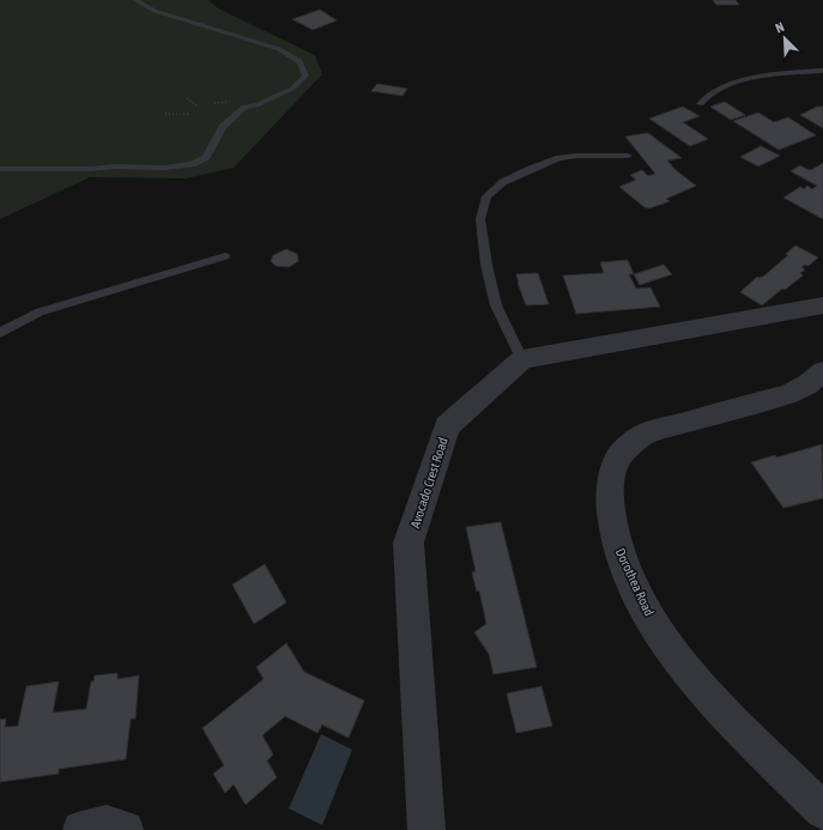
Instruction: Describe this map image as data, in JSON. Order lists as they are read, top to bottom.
{
  "streets": {
    "street": ["Avocado Crest Road", "Dorothea Road"]
  },
  "north": "top left"
}
